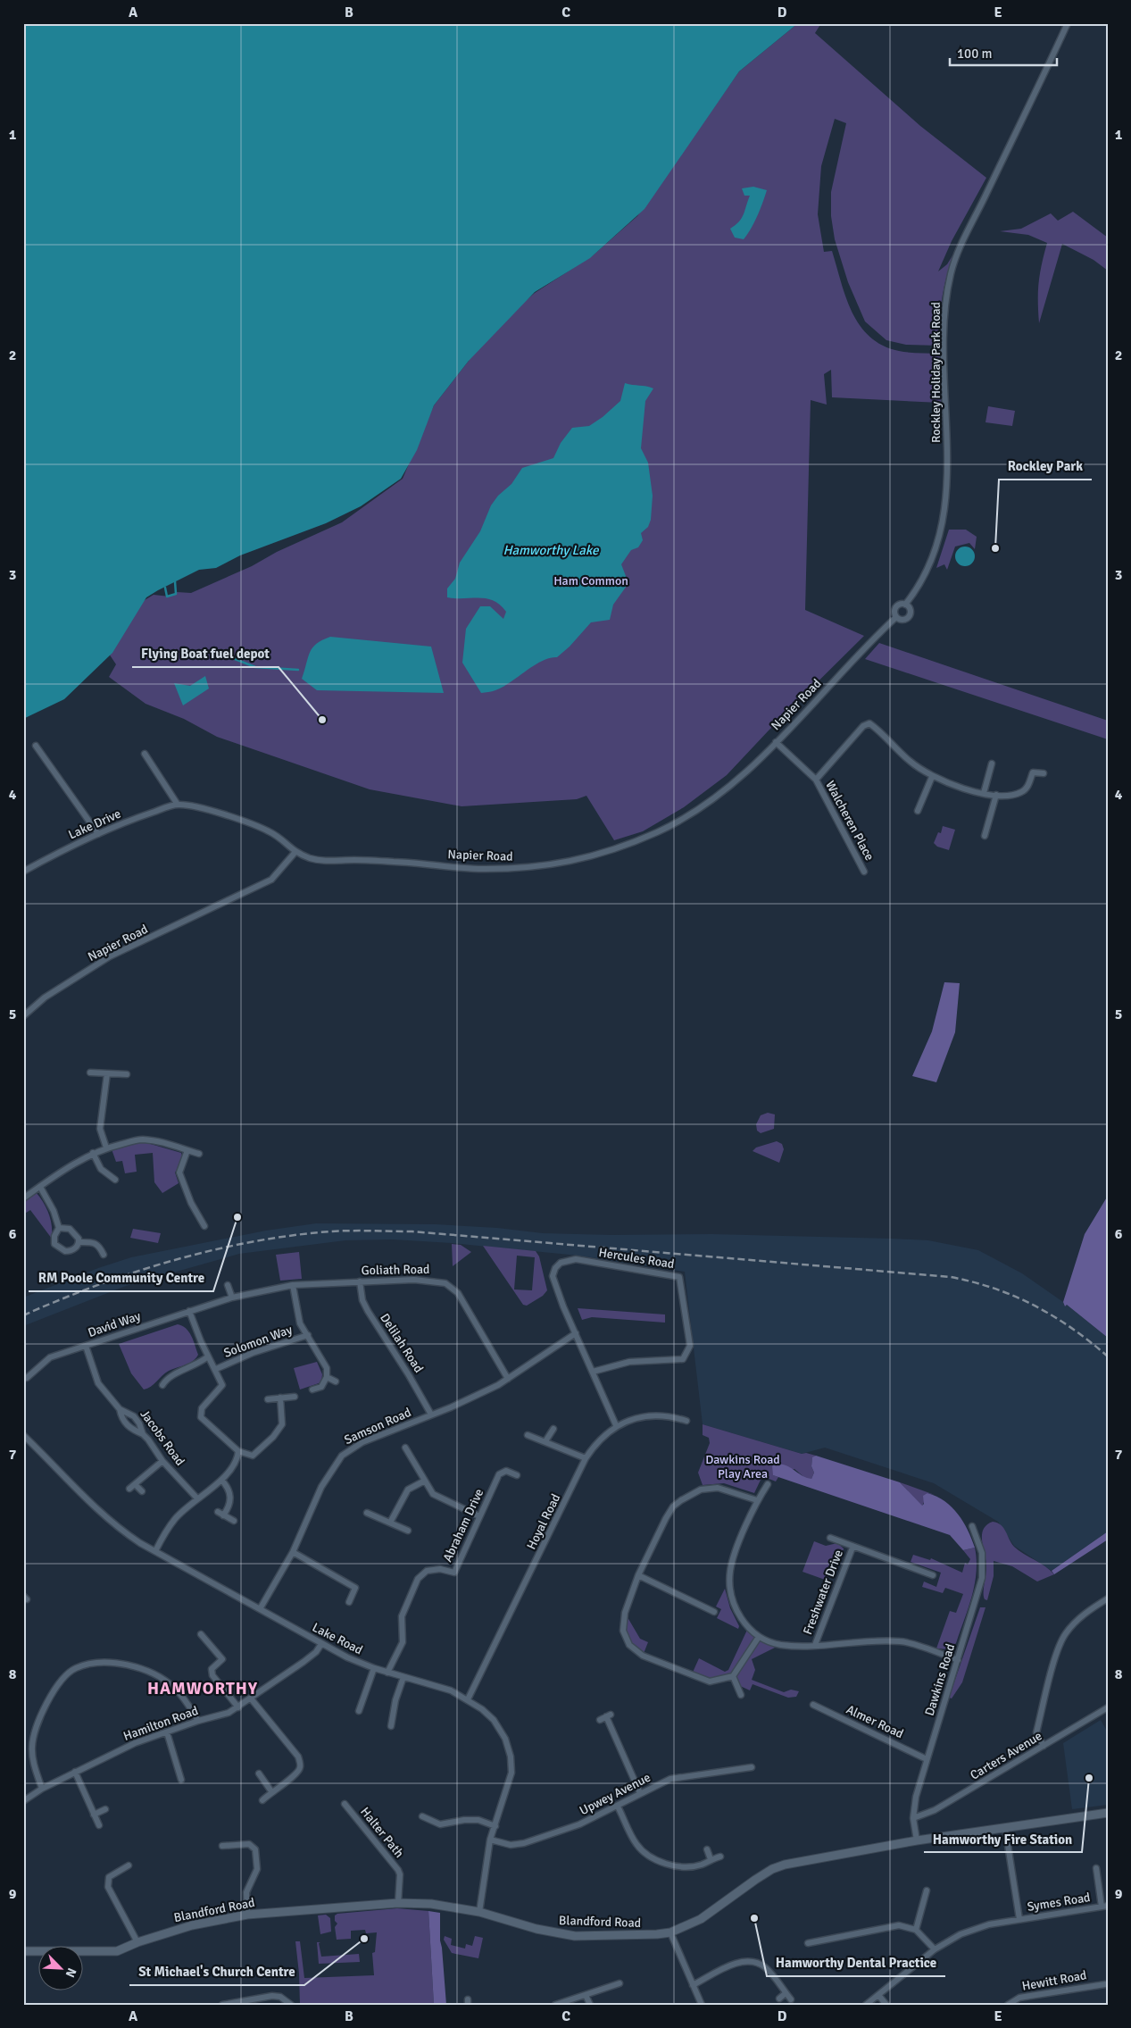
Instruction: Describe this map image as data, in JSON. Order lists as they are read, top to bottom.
{
  "streets": {
    "main road": ["Blandford Road"],
    "street": [
      "Rockley Holiday Park Road",
      "Napier Road",
      "Walcheren Place",
      "Lake Drive",
      "Hercules Road",
      "Goliath Road",
      "David Way",
      "Solomon Way",
      "Delilah Road",
      "Samson Road",
      "Jacobs Road",
      "Hoyal Road",
      "Abraham Drive",
      "Freshwater Drive",
      "Lake Road",
      "Dawkins Road",
      "Almer Road",
      "Hamilton Road",
      "Carters Avenue",
      "Upwey Avenue",
      "Halter Path",
      "Symes Road",
      "Hewitt Road"
    ]
  },
  "crossings": [
    ["Rockley Holiday Park Road", "Napier Road"],
    ["Napier Road", "Walcheren Place"],
    ["Napier Road", "Lake Drive"],
    ["Hercules Road", "Samson Road"],
    ["Hercules Road", "Hoyal Road"],
    ["Goliath Road", "David Way"],
    ["Goliath Road", "Delilah Road"],
    ["Goliath Road", "Samson Road"],
    ["David Way", "Jacobs Road"],
    ["Delilah Road", "Samson Road"],
    ["Samson Road", "Lake Road"],
    ["Hoyal Road", "Lake Road"],
    ["Abraham Drive", "Lake Road"],
    ["Freshwater Drive", "Dawkins Road"],
    ["Lake Road", "Hamilton Road"],
    ["Lake Road", "Upwey Avenue"],
    ["Lake Road", "Blandford Road"],
    ["Dawkins Road", "Almer Road"],
    ["Dawkins Road", "Carters Avenue"],
    ["Dawkins Road", "Blandford Road"],
    ["Halter Path", "Blandford Road"]
  ],
  "districts": ["HAMWORTHY"],
  "water": ["Hamworthy Lake"],
  "parks": ["Ham Common", "Dawkins Road Play Area"],
  "places": [
    "Rockley Park",
    "Flying Boat fuel depot",
    "RM Poole Community Centre",
    "Hamworthy Fire Station",
    "Hamworthy Dental Practice",
    "St Michael's Church Centre"
  ],
  "scale_bar": "100 m",
  "north": "bottom right",
  "grid": {
    "columns": [
      "A",
      "B",
      "C",
      "D",
      "E"
    ],
    "rows": [
      "1",
      "2",
      "3",
      "4",
      "5",
      "6",
      "7",
      "8",
      "9"
    ]
  }
}
